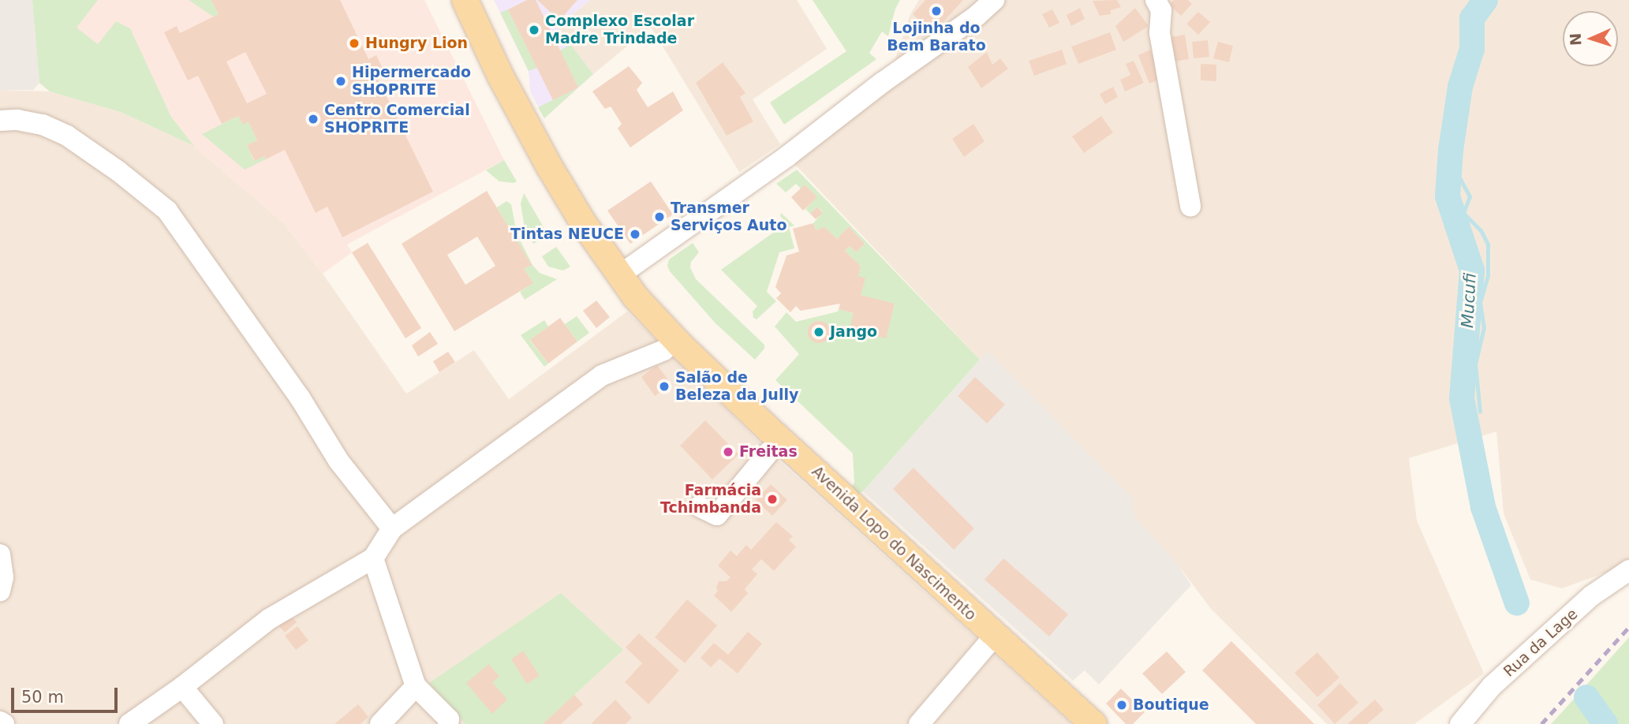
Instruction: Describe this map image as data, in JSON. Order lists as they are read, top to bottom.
{
  "streets": {
    "main road": ["Avenida Lopo do Nascimento"],
    "street": ["Rua da Lage"]
  },
  "water": ["Mucufi"],
  "places": [
    "Lojinha do Bem Barato",
    "Complexo Escolar Madre Trindade",
    "Hungry Lion",
    "Hipermercado SHOPRITE",
    "Centro Comercial SHOPRITE",
    "Transmer Serviços Auto",
    "Tintas NEUCE",
    "Jango",
    "Salão de Beleza da Jully",
    "Freitas",
    "Farmácia Tchimbanda",
    "Boutique"
  ],
  "scale_bar": "50 m",
  "north": "left"
}
